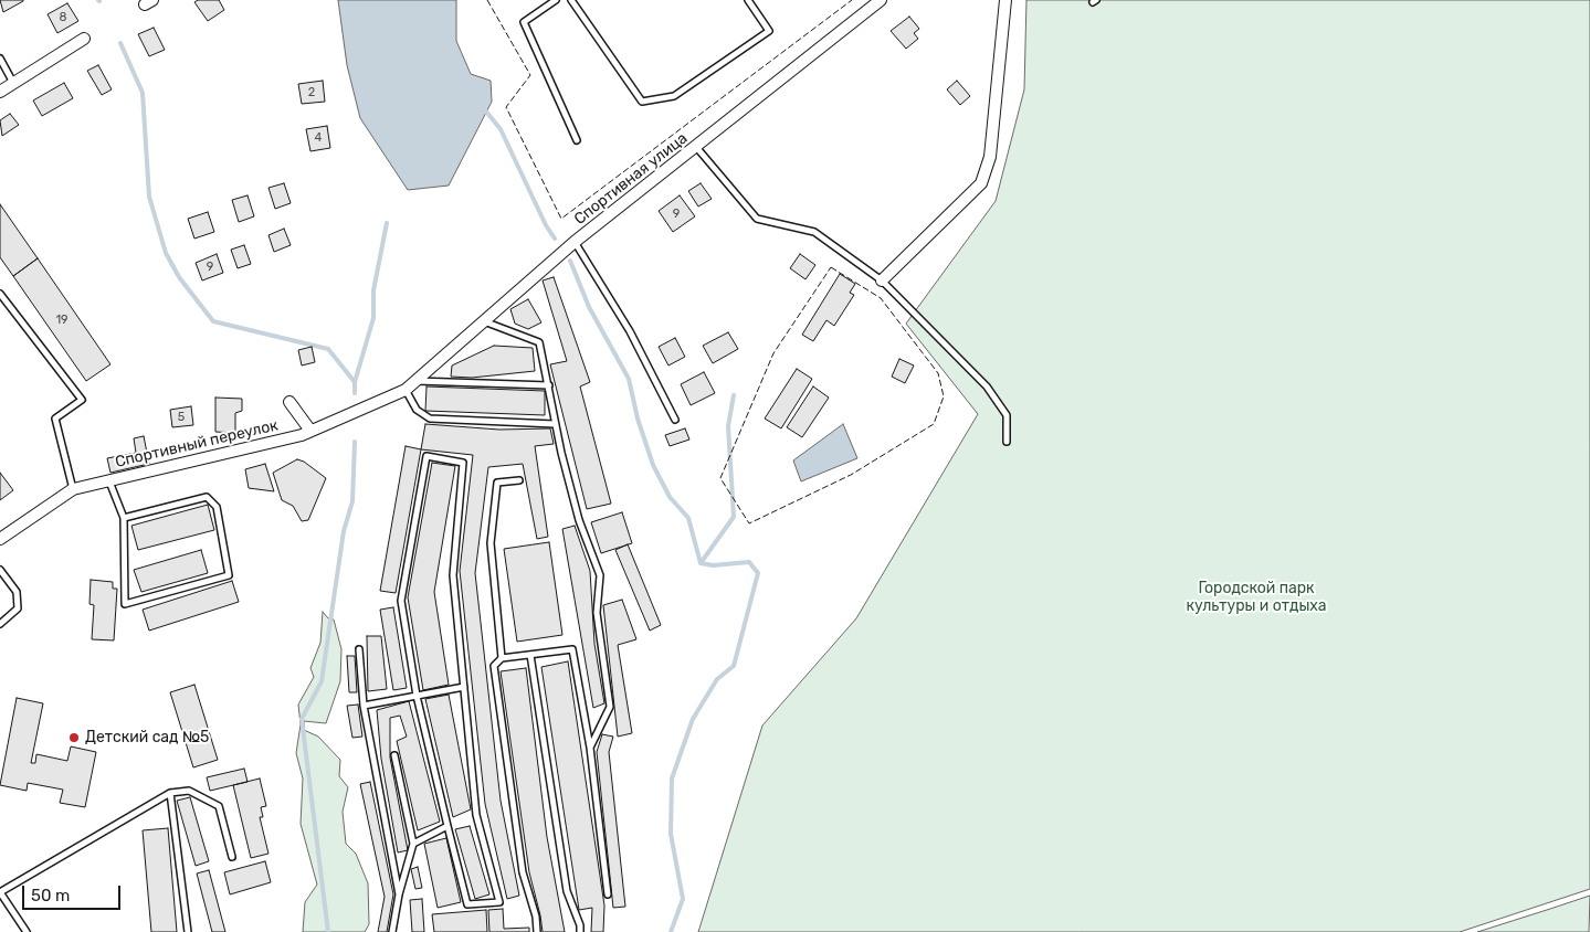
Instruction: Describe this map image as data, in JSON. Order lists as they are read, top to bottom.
{
  "streets": {
    "street": ["Спортивная улица", "Спортивный переулок"]
  },
  "crossings": [
    ["Спортивная улица", "Спортивный переулок"]
  ],
  "parks": ["Городской парк культуры и отдыха"],
  "places": ["Детский сад №5"],
  "house_numbers": [
    "8",
    "2",
    "4",
    "9",
    "9",
    "19",
    "5"
  ],
  "scale_bar": "50 m"
}
